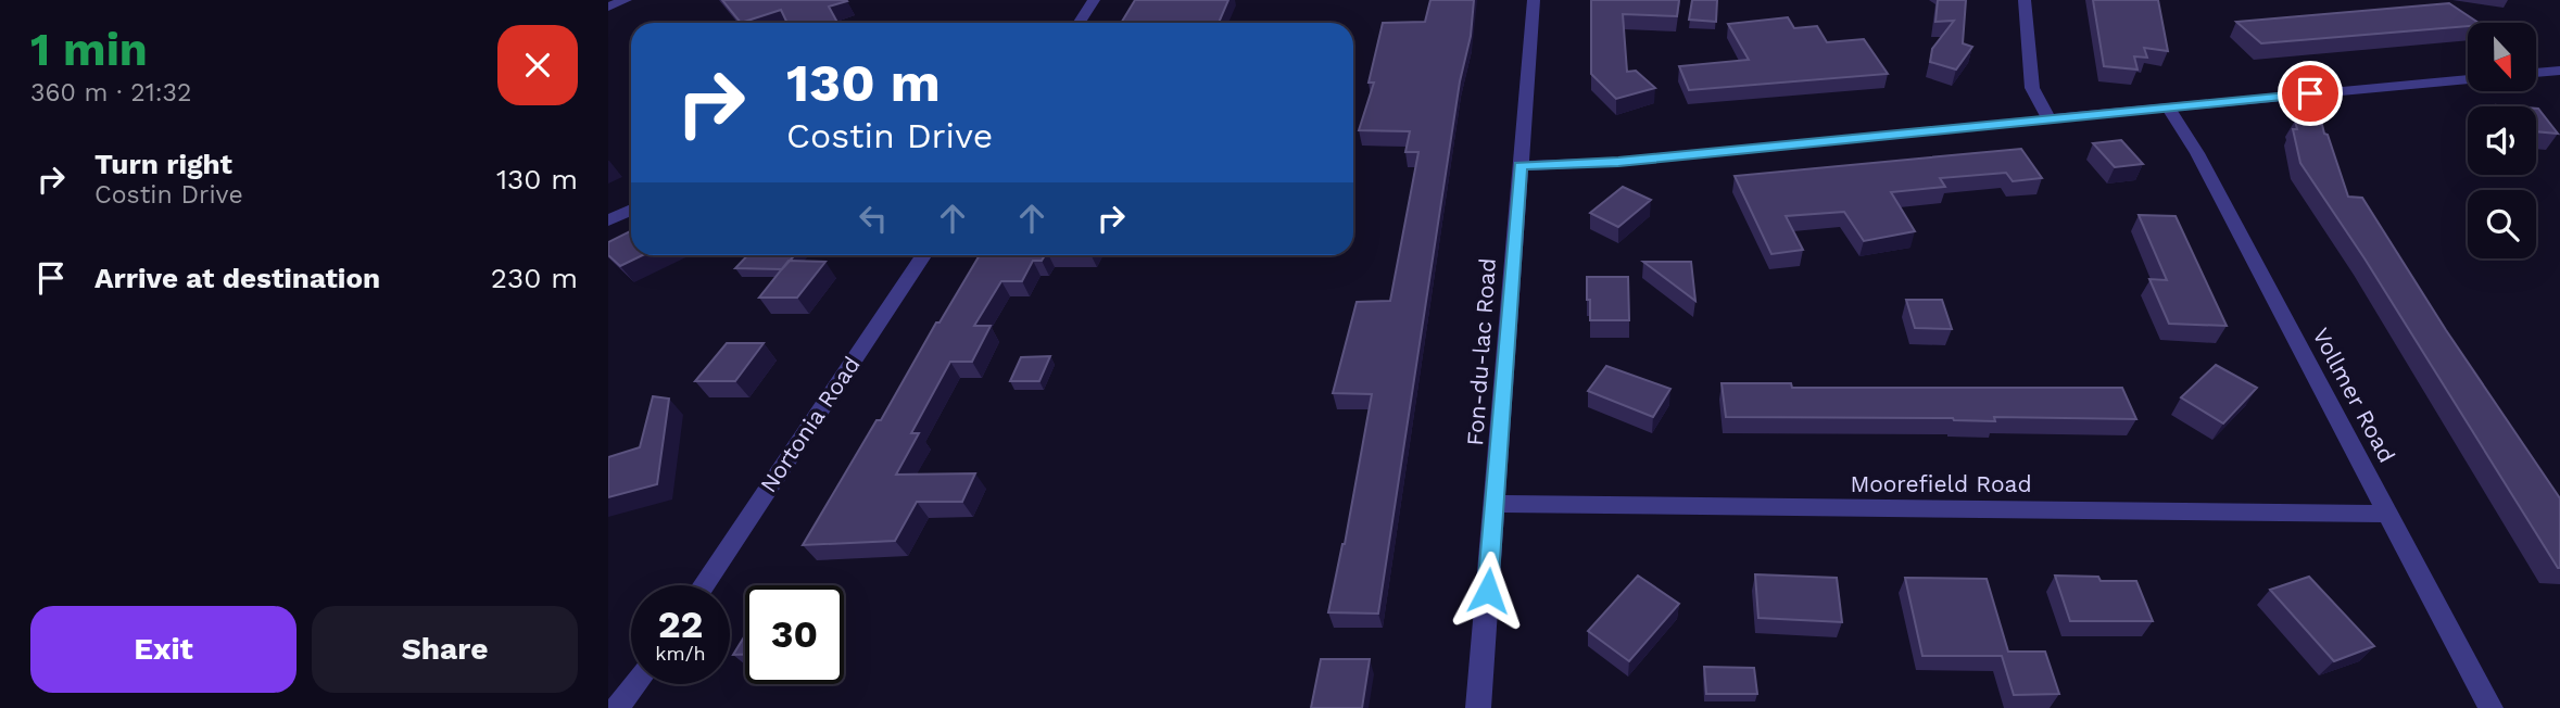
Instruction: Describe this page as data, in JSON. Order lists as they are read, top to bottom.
{
  "streets": {
    "street": [
      "Fon-du-lac Road",
      "Vollmer Road",
      "Nortonia Road",
      "Moorefield Road"
    ]
  },
  "crossings": [
    ["Fon-du-lac Road", "Moorefield Road"],
    ["Vollmer Road", "Moorefield Road"]
  ],
  "north": "bottom",
  "page": {
    "heading": ["1 min", "360 m · 21:32"],
    "turn": ["130 m", "Costin Drive"],
    "list": [
      {
        "name": "Turn right",
        "note": "Costin Drive",
        "value": "130 m"
      },
      {
        "name": "Arrive at destination",
        "value": "230 m"
      }
    ],
    "speed": "22 km/h",
    "limit": "30",
    "buttons": ["Exit", "Share"]
  }
}
